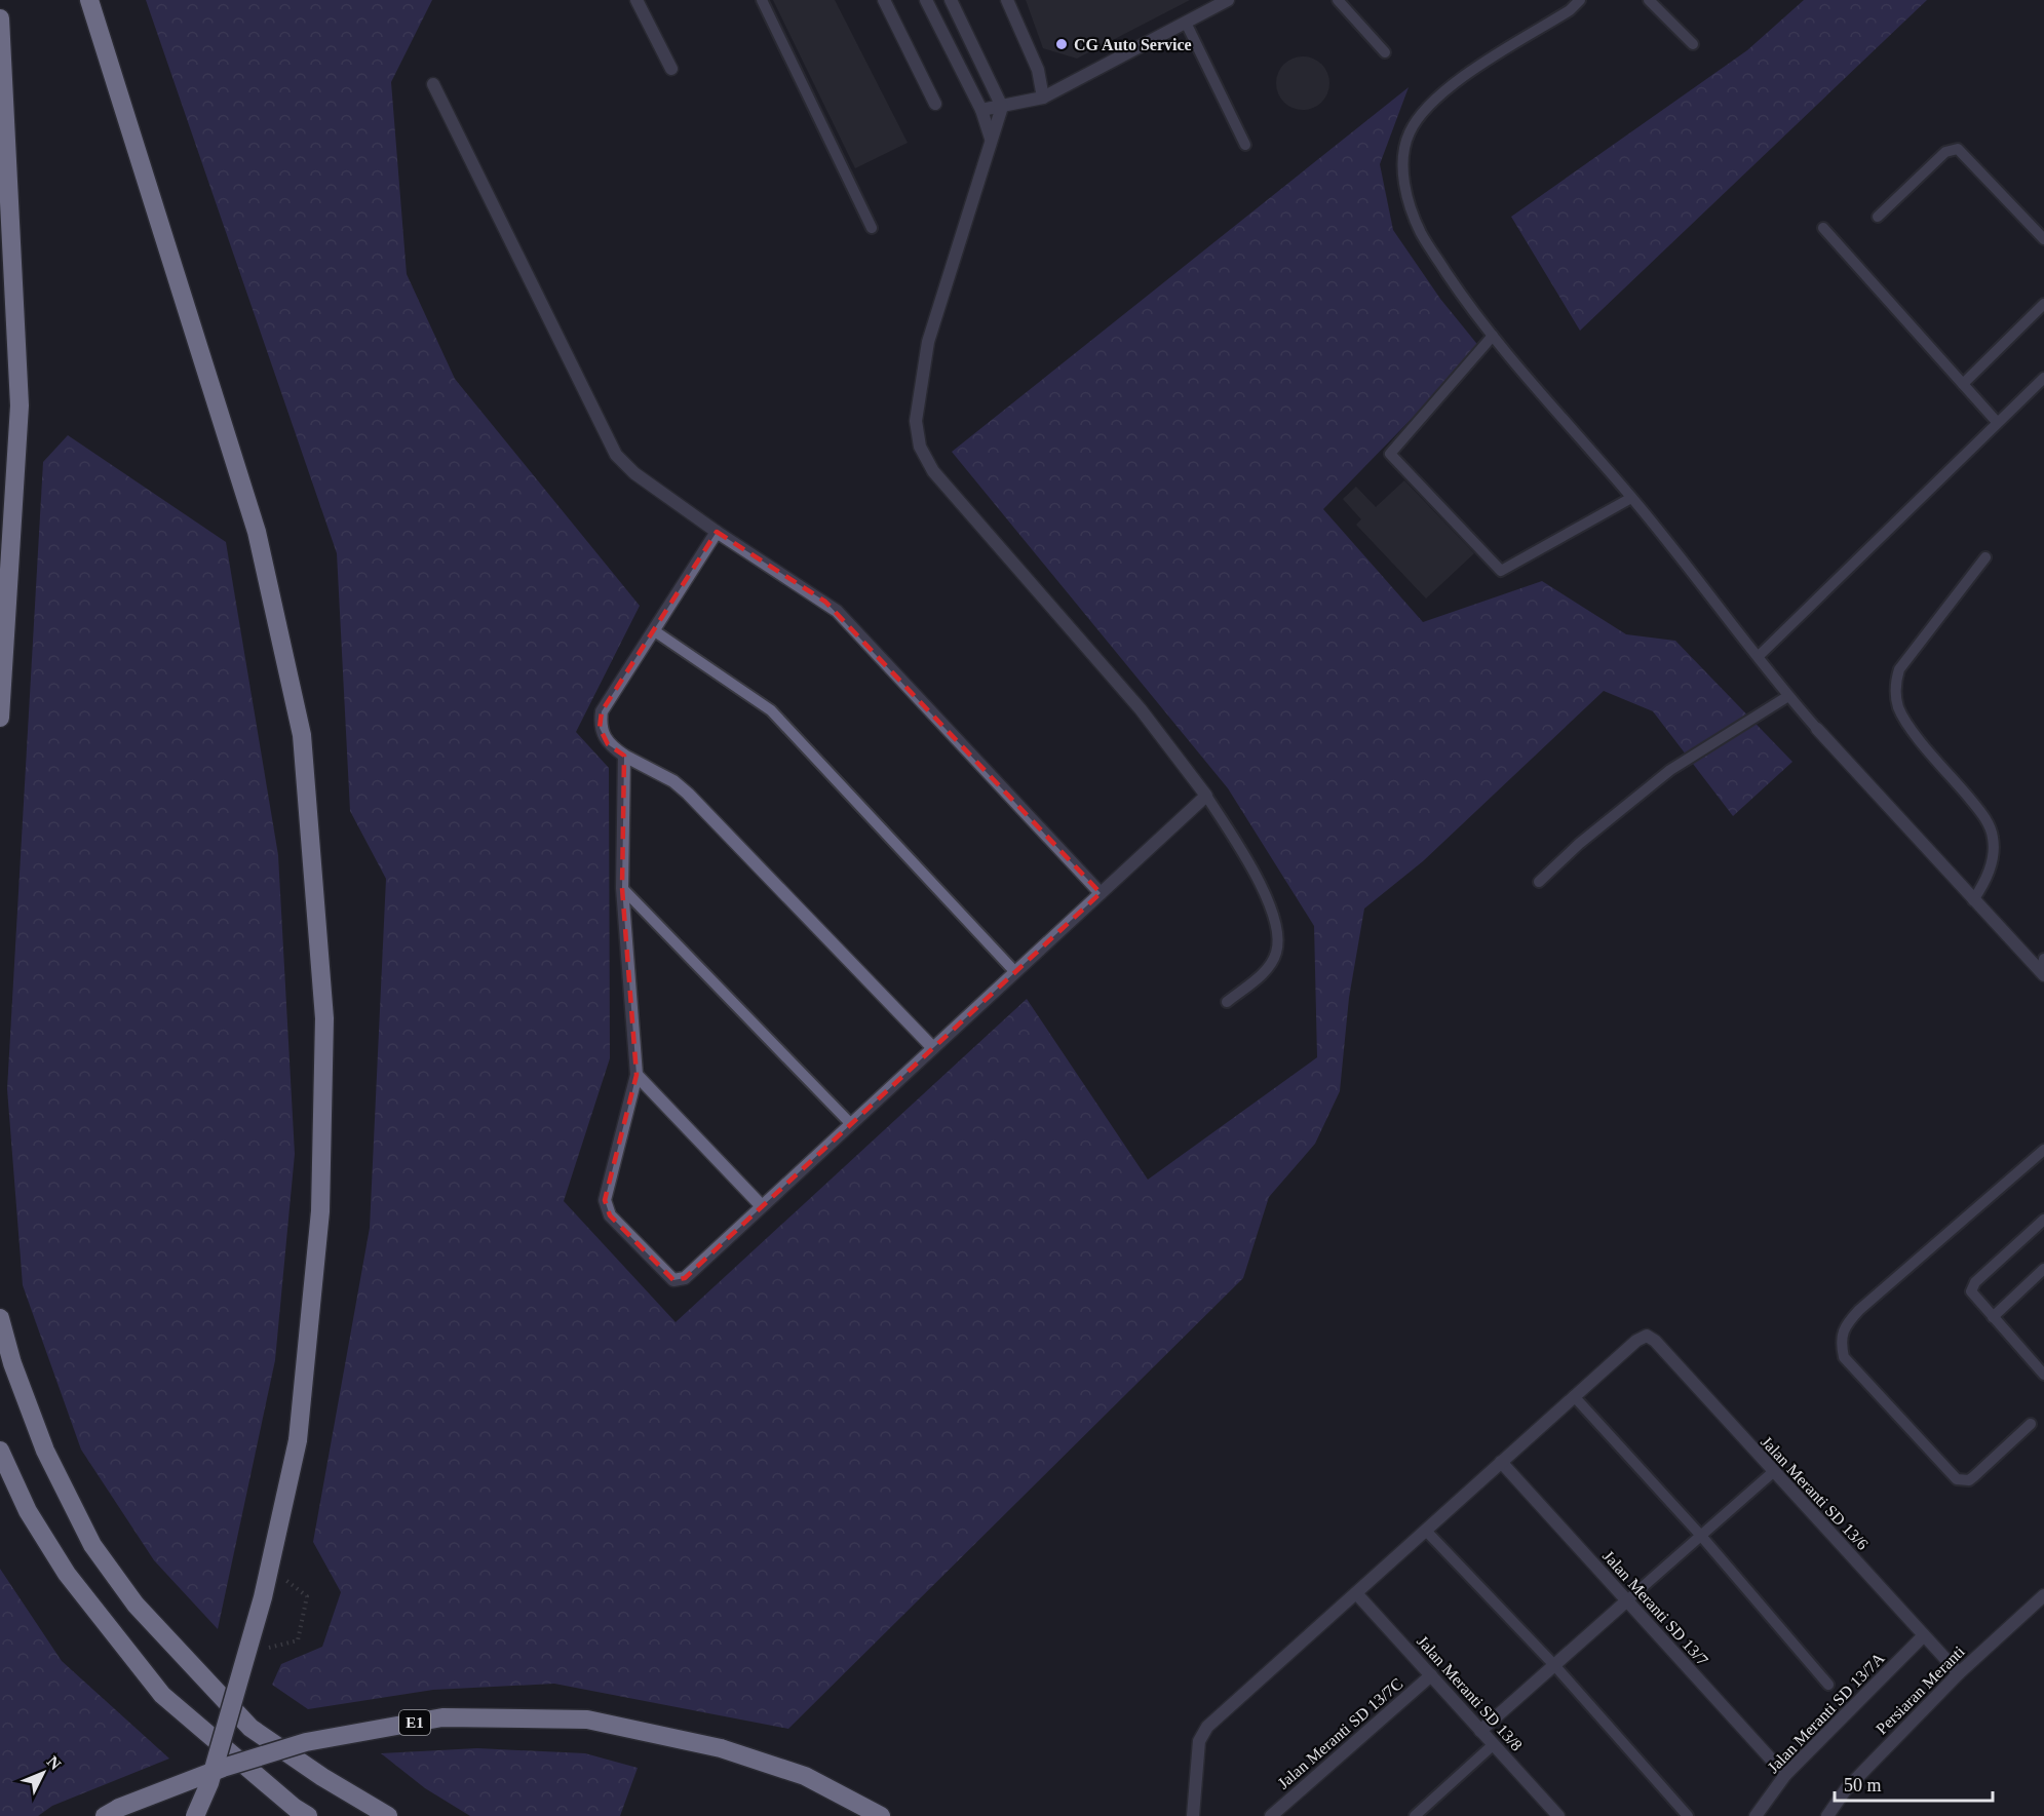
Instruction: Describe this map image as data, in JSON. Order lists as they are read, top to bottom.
{
  "streets": {
    "highway": ["E1"],
    "street": [
      "Jalan Meranti SD 13/6",
      "Jalan Meranti SD 13/7",
      "Persiaran Meranti",
      "Jalan Meranti SD 13/8",
      "Jalan Meranti SD 13/7A",
      "Jalan Meranti SD 13/7C"
    ]
  },
  "crossings": [
    ["Jalan Meranti SD 13/6", "Persiaran Meranti"],
    ["Jalan Meranti SD 13/6", "Jalan Meranti SD 13/7A"],
    ["Jalan Meranti SD 13/7", "Jalan Meranti SD 13/7A"],
    ["Jalan Meranti SD 13/8", "Jalan Meranti SD 13/7C"]
  ],
  "places": ["CG Auto Service"],
  "scale_bar": "50 m",
  "north": "top right"
}
